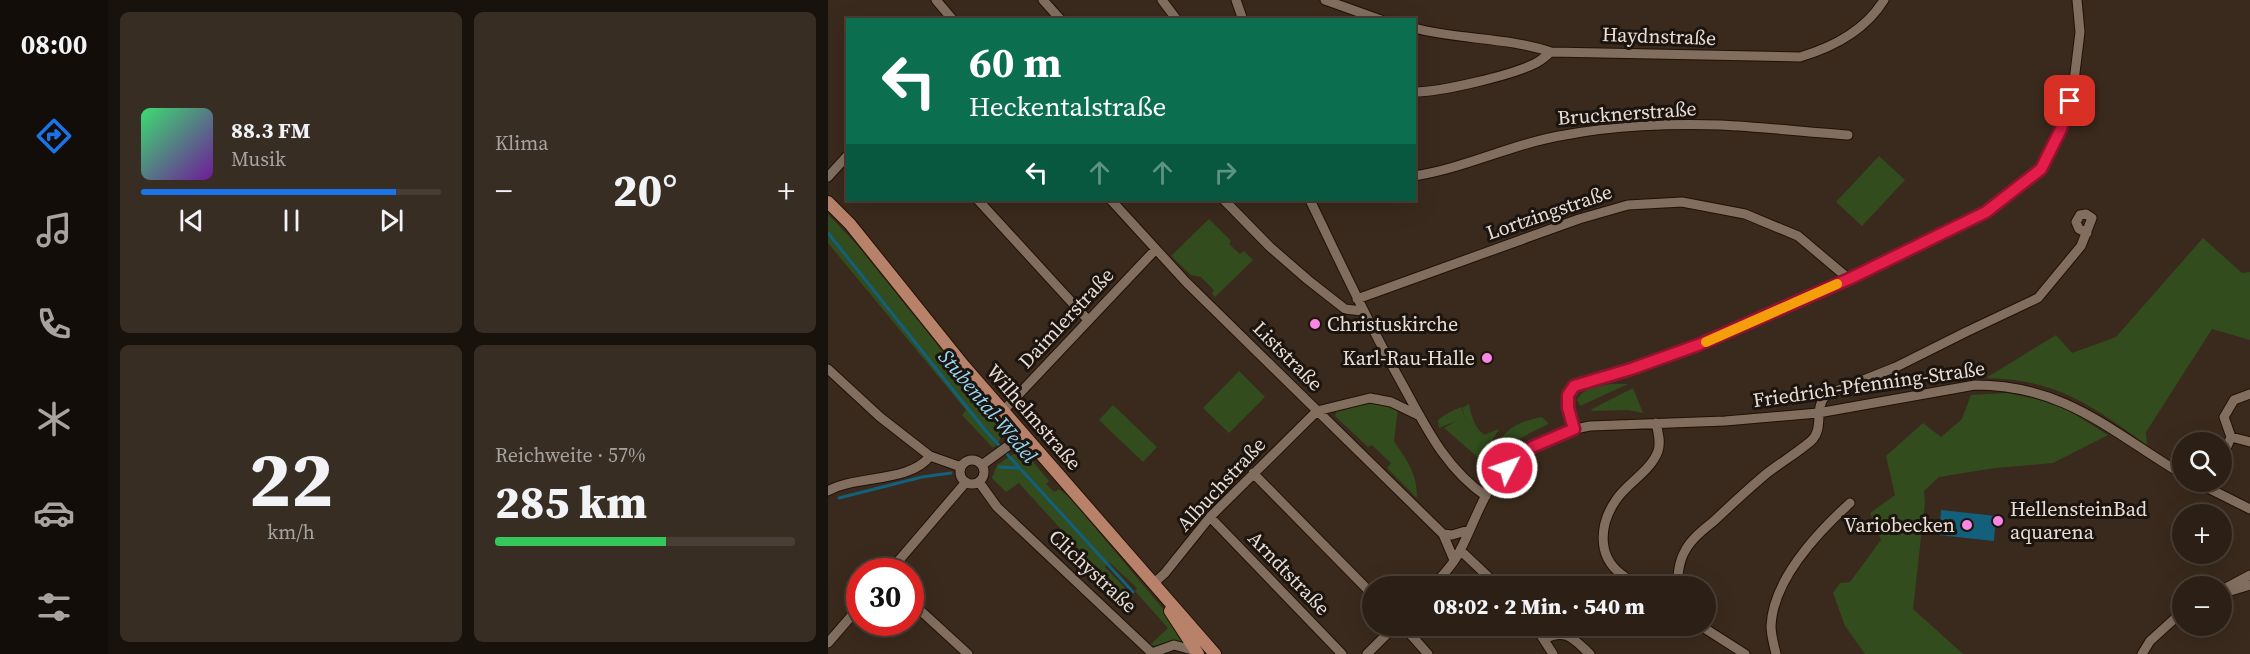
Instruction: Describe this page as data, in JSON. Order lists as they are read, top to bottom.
{
  "streets": {
    "main road": ["Wilhelmstraße", "Clichystraße"],
    "street": [
      "Haydnstraße",
      "Brucknerstraße",
      "Lortzingstraße",
      "Daimlerstraße",
      "Liststraße",
      "Friedrich-Pfenning-Straße",
      "Albuchstraße",
      "Arndtstraße"
    ]
  },
  "crossings": [
    ["Daimlerstraße", "Liststraße"],
    ["Daimlerstraße", "Wilhelmstraße"],
    ["Liststraße", "Friedrich-Pfenning-Straße"],
    ["Liststraße", "Albuchstraße"],
    ["Wilhelmstraße", "Albuchstraße"],
    ["Wilhelmstraße", "Clichystraße"],
    ["Albuchstraße", "Clichystraße"],
    ["Albuchstraße", "Arndtstraße"]
  ],
  "water": ["Stubental-Wedel"],
  "places": [
    "Christuskirche",
    "Karl-Rau-Halle",
    "HellensteinBad aquarena",
    "Variobecken"
  ],
  "page": {
    "tabs": "08:00",
    "tile": [
      "Klima",
      ["22", "km/h"],
      ["Reichweite · 57%", "285 km"]
    ],
    "turn": ["60 m", "Heckentalstraße"],
    "song": ["88.3 FM", "Musik"],
    "heat": ["−", "20°", "+"],
    "map_buttons": ["+", "−"],
    "limit": "30",
    "trip": "08:02 · 2 Min. · 540 m"
  }
}
